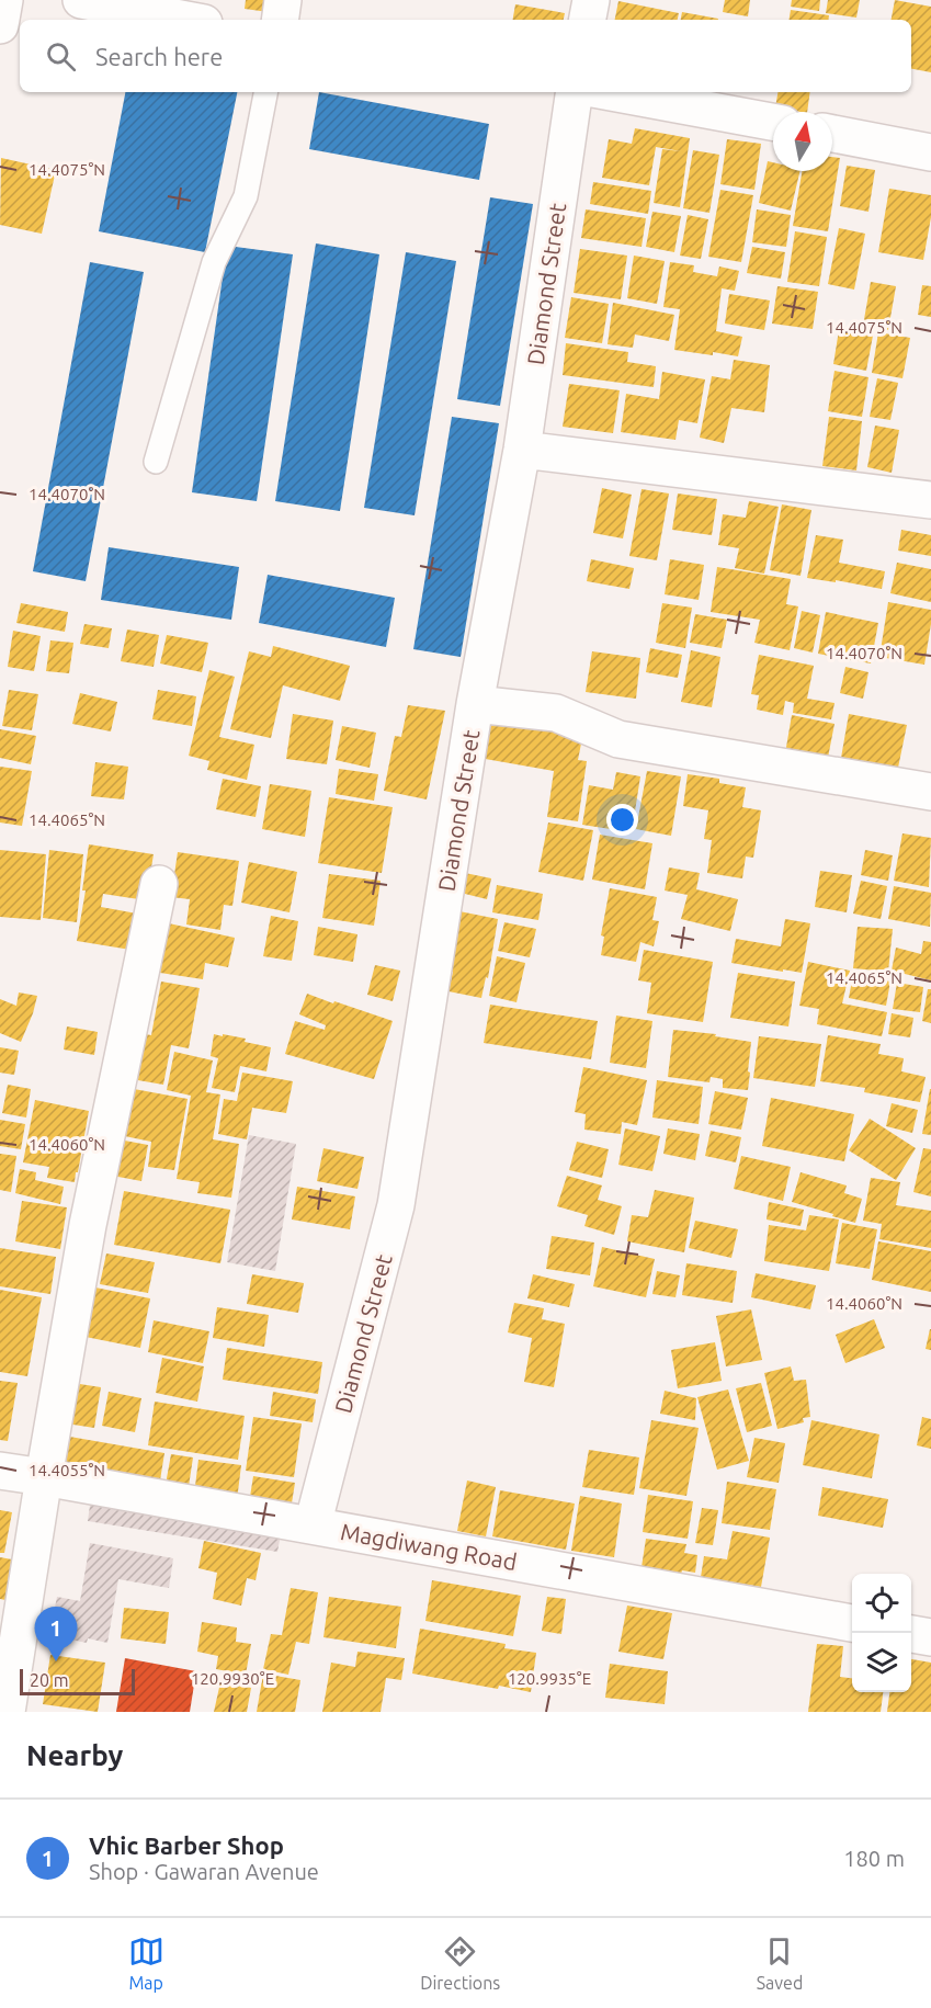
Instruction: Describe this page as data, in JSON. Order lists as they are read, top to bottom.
{
  "streets": {
    "street": ["Diamond Street", "Magdiwang Road"]
  },
  "crossings": [
    ["Diamond Street", "Magdiwang Road"]
  ],
  "scale_bar": "20 m",
  "north": "top",
  "page": {
    "search": "Search here",
    "pins": "1",
    "scale": "20 m",
    "heading": "Nearby",
    "list": [
      {
        "mark": "1",
        "name": "Vhic Barber Shop",
        "note": "Shop · Gawaran Avenue",
        "value": "180 m"
      }
    ],
    "nav": ["Map", "Directions", "Saved"]
  },
  "coordinates": [
    "14.4075°N",
    "14.4070°N",
    "14.4065°N",
    "14.4060°N",
    "14.4055°N",
    "120.9930°E",
    "120.9935°E"
  ]
}
